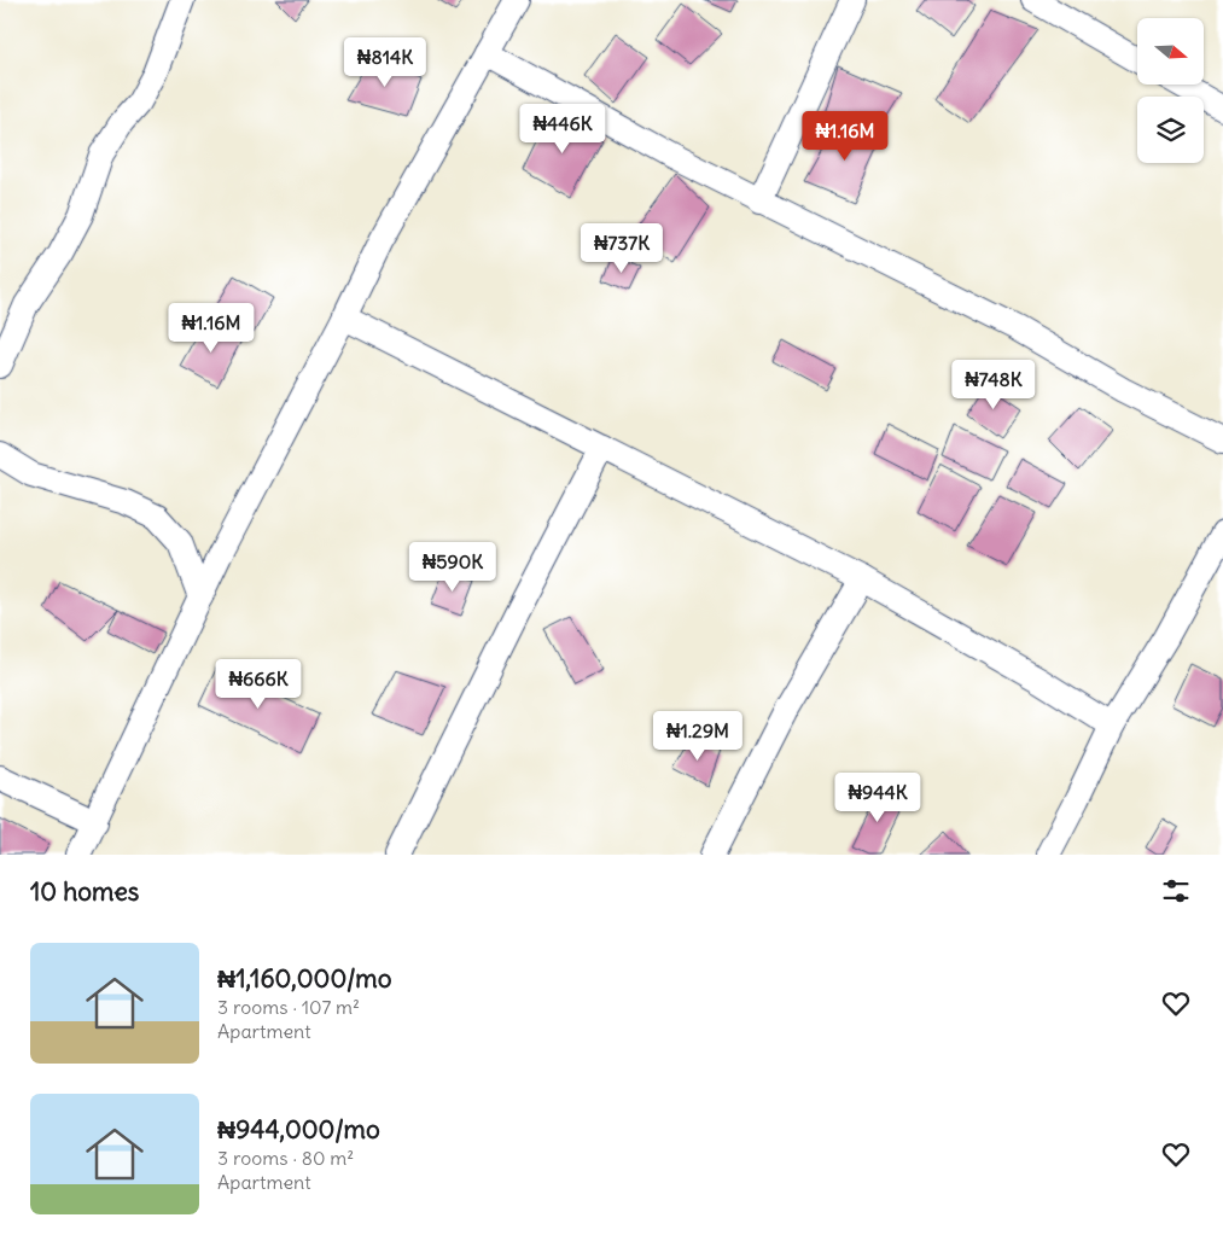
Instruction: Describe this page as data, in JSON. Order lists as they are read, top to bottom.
{
  "north": "right",
  "page": {
    "price": [
      "₦814K",
      "₦446K",
      "₦1.16M",
      "₦737K",
      "₦1.16M",
      "₦748K",
      "₦590K",
      "₦666K",
      "₦1.29M",
      "₦944K"
    ],
    "heading": "10 homes",
    "list": [
      {
        "name": "₦1,160,000/mo",
        "note": "3 rooms · 107 m² · Apartment"
      },
      {
        "name": "₦944,000/mo",
        "note": "3 rooms · 80 m² · Apartment"
      }
    ]
  }
}
